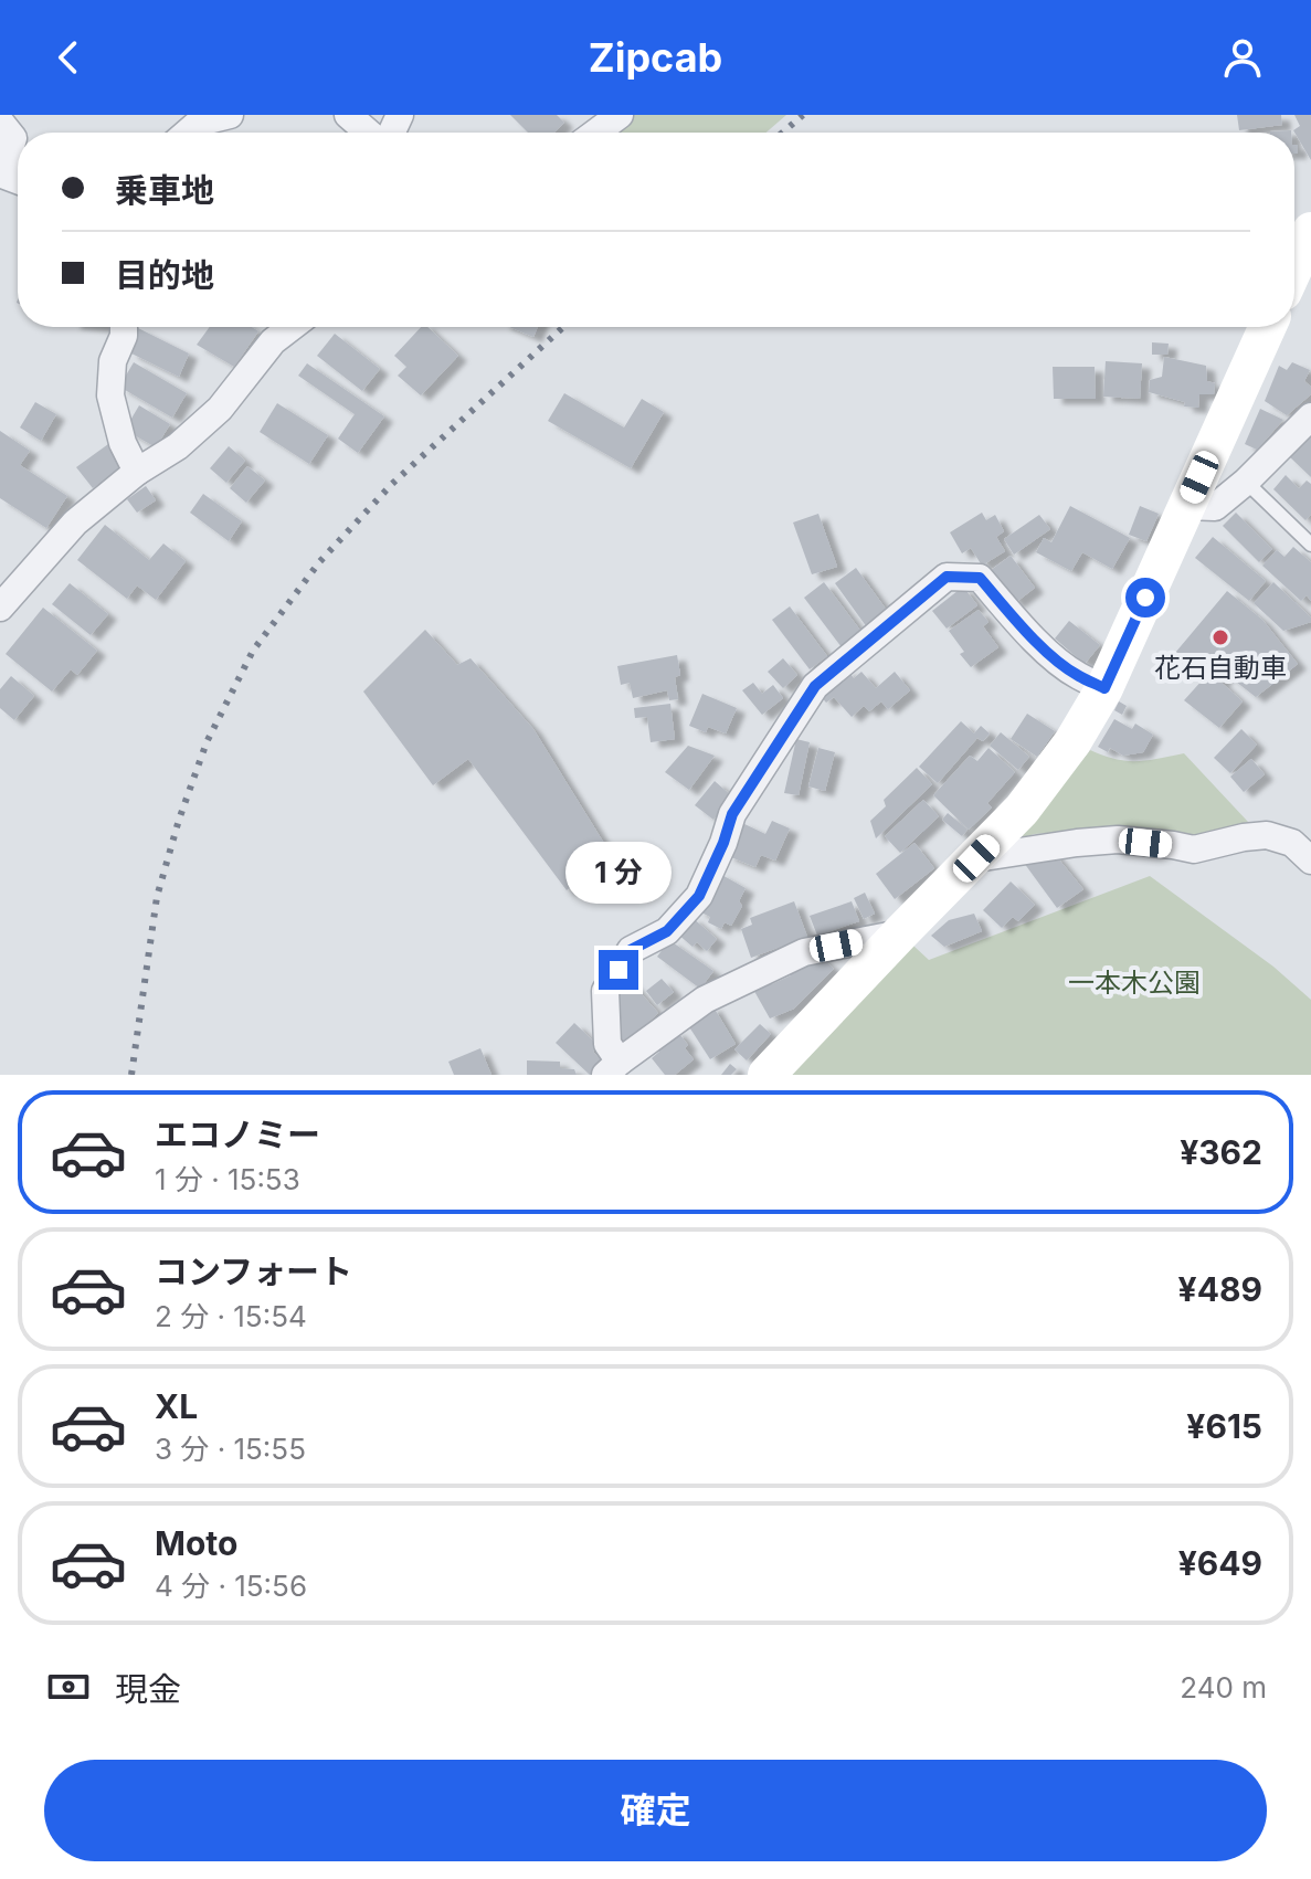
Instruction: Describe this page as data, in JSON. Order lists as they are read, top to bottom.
{
  "parks": ["一本木公園"],
  "places": ["花石自動車"],
  "page": {
    "header": "Zipcab",
    "banner": ["乗車地", "目的地"],
    "bubble": "1 分",
    "list": [
      {
        "name": "エコノミー",
        "note": "1 分 · 15:53",
        "value": "¥362"
      },
      {
        "name": "コンフォート",
        "note": "2 分 · 15:54",
        "value": "¥489"
      },
      {
        "name": "XL",
        "note": "3 分 · 15:55",
        "value": "¥615"
      },
      {
        "name": "Moto",
        "note": "4 分 · 15:56",
        "value": "¥649"
      }
    ],
    "pay": ["現金", "240 m"],
    "buttons": "確定"
  }
}
